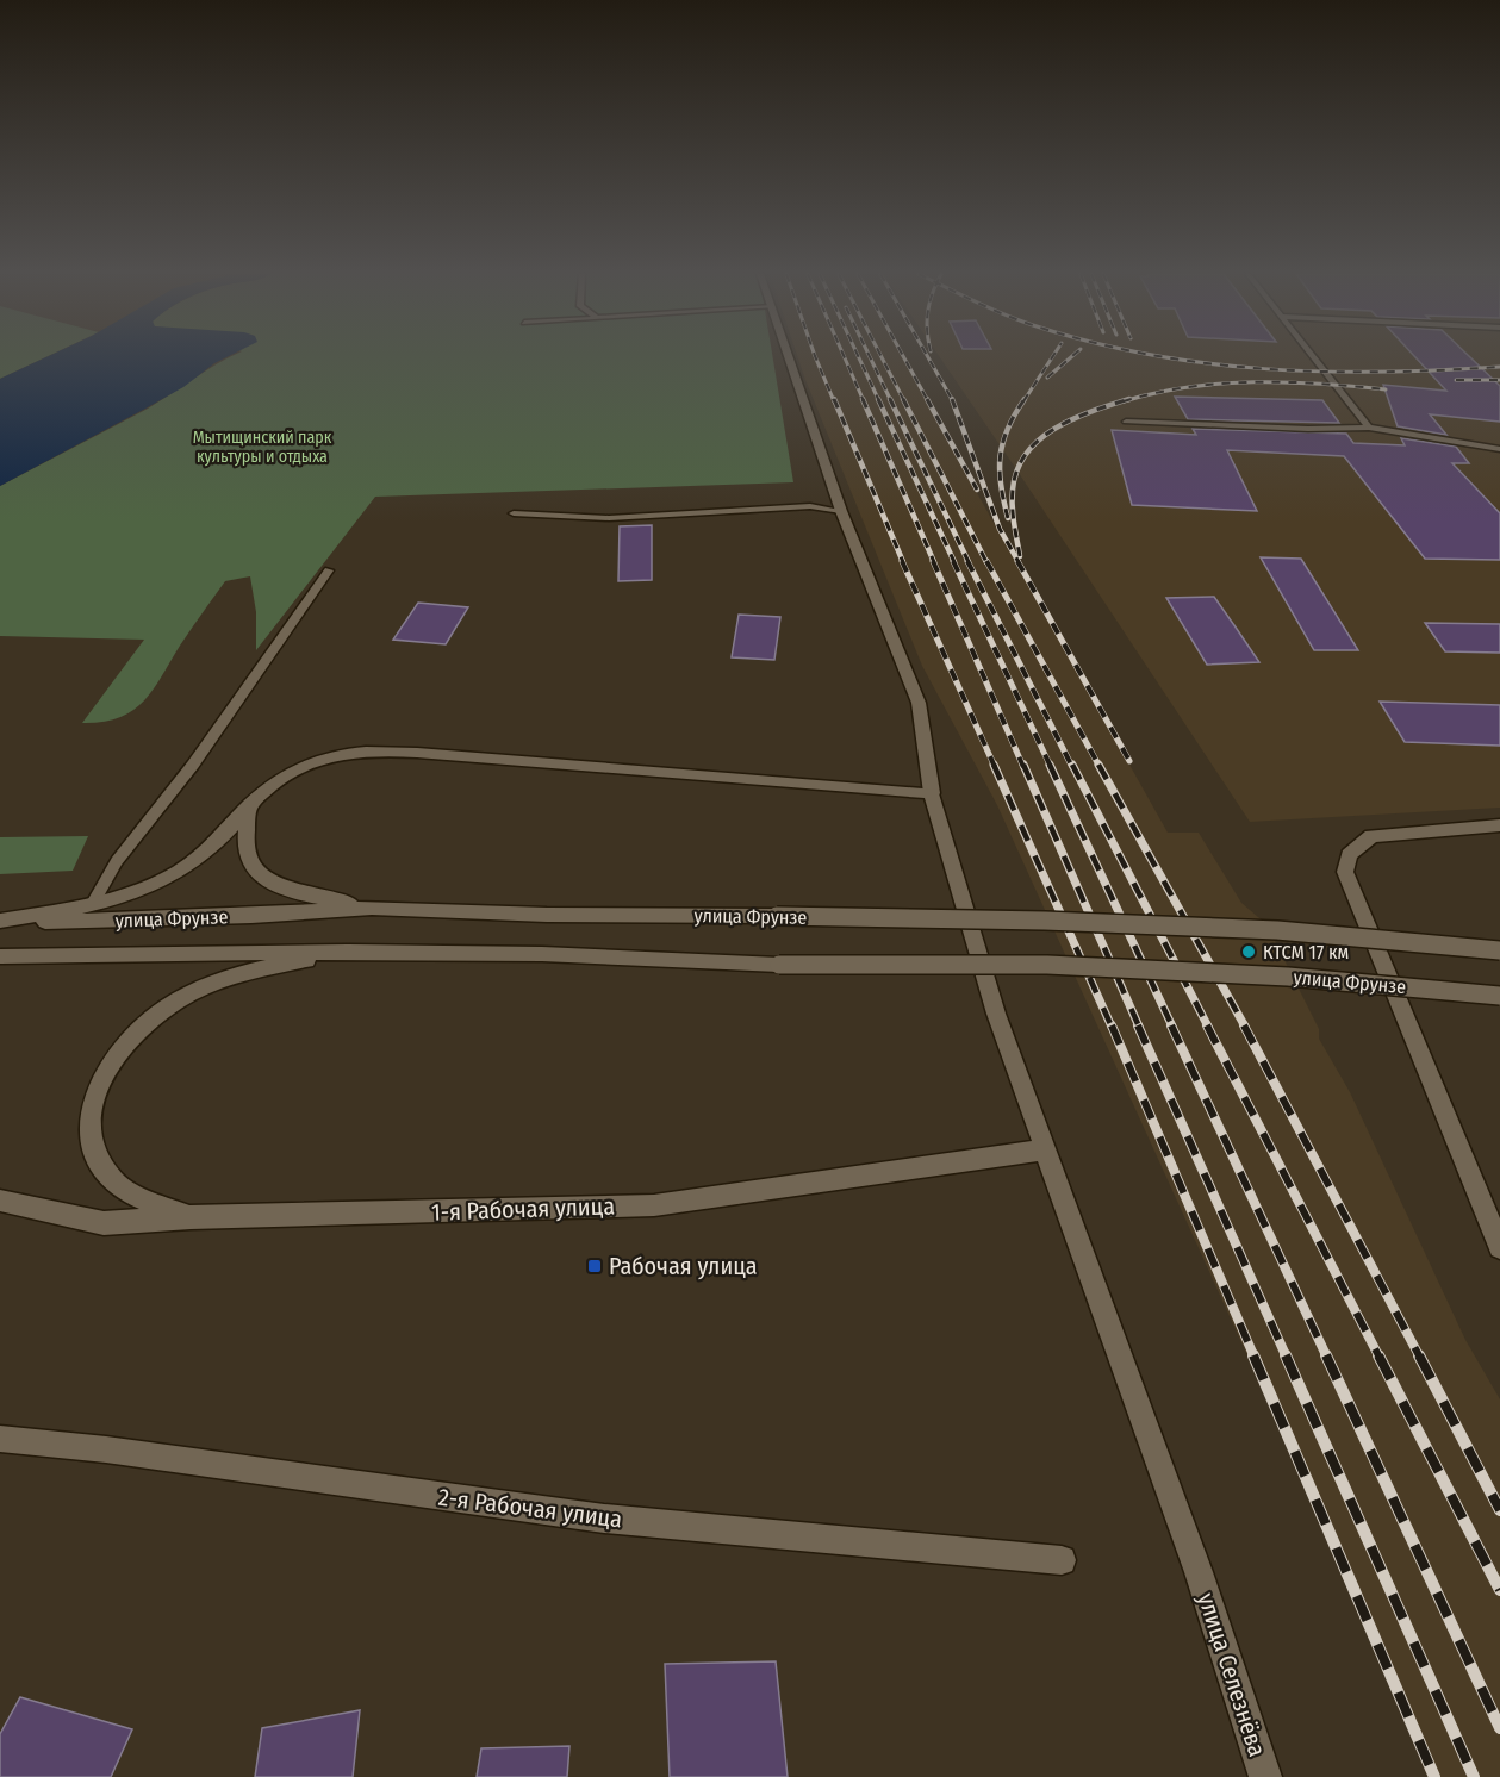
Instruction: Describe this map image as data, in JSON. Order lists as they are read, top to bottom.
{
  "streets": {
    "main road": [
      "улица Фрунзе",
      "1-я Рабочая улица",
      "2-я Рабочая улица",
      "улица Селезнёва"
    ]
  },
  "crossings": [
    ["1-я Рабочая улица", "улица Селезнёва"]
  ],
  "parks": ["Мытищинский парк культуры и отдыха"],
  "places": {
    "other": ["КТСМ 17 км"],
    "transit": ["Рабочая улица"]
  }
}
